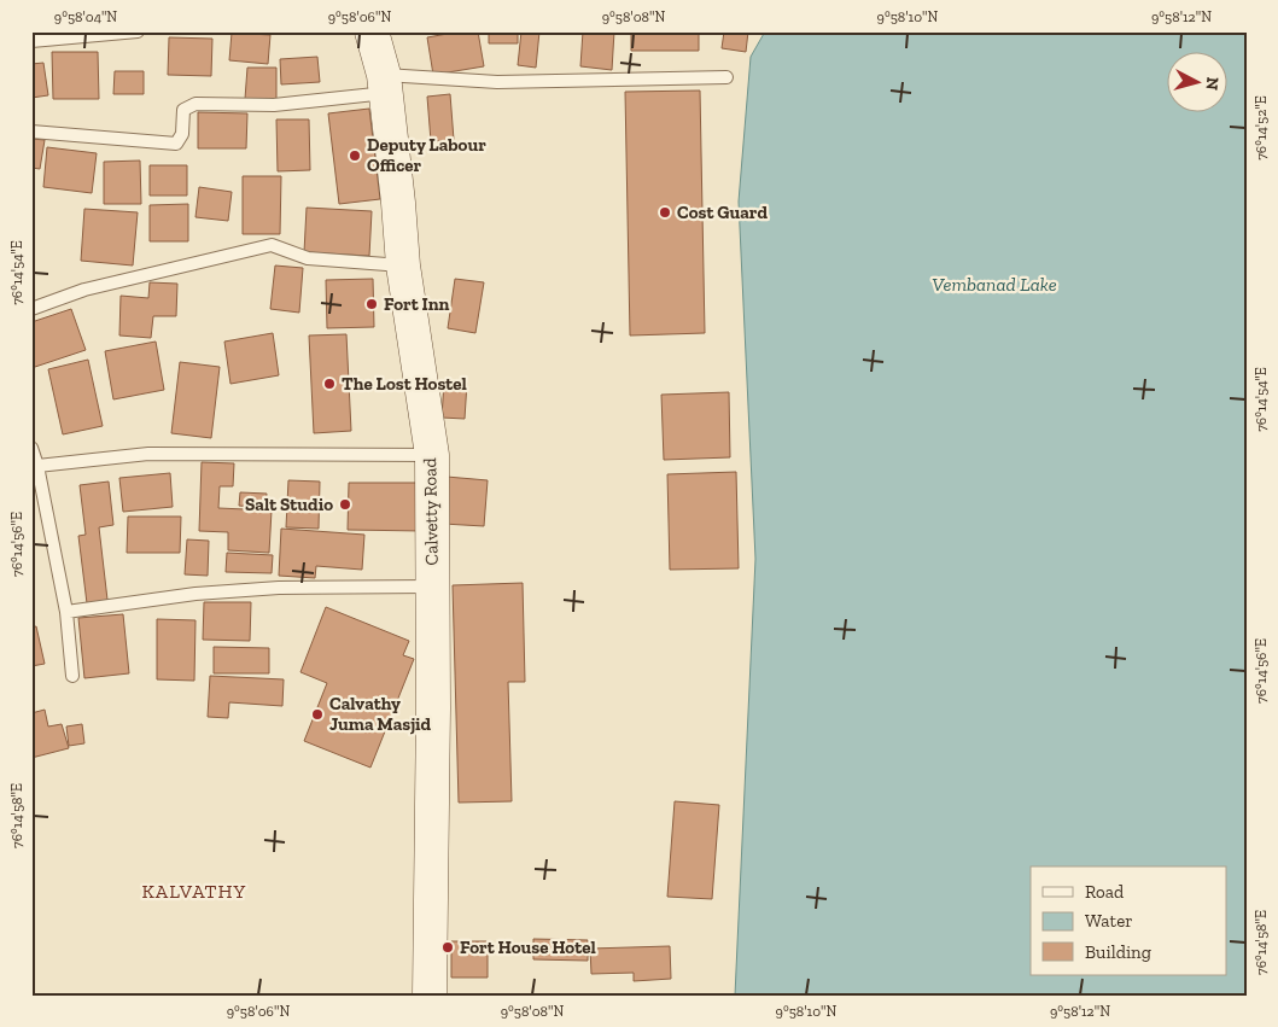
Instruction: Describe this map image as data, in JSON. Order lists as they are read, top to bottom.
{
  "streets": {
    "street": ["Calvetty Road"]
  },
  "districts": ["KALVATHY"],
  "water": ["Vembanad Lake"],
  "places": [
    "Deputy Labour Officer",
    "Cost Guard",
    "Fort Inn",
    "The Lost Hostel",
    "Salt Studio",
    "Calvathy Juma Masjid",
    "Fort House Hotel"
  ],
  "legend": ["Road", "Water", "Building"],
  "north": "right",
  "coordinates": [
    "9°58'04\"N",
    "9°58'06\"N",
    "9°58'08\"N",
    "9°58'10\"N",
    "9°58'12\"N",
    "76°14'52\"E",
    "76°14'54\"E",
    "76°14'56\"E",
    "76°14'58\"E"
  ]
}
